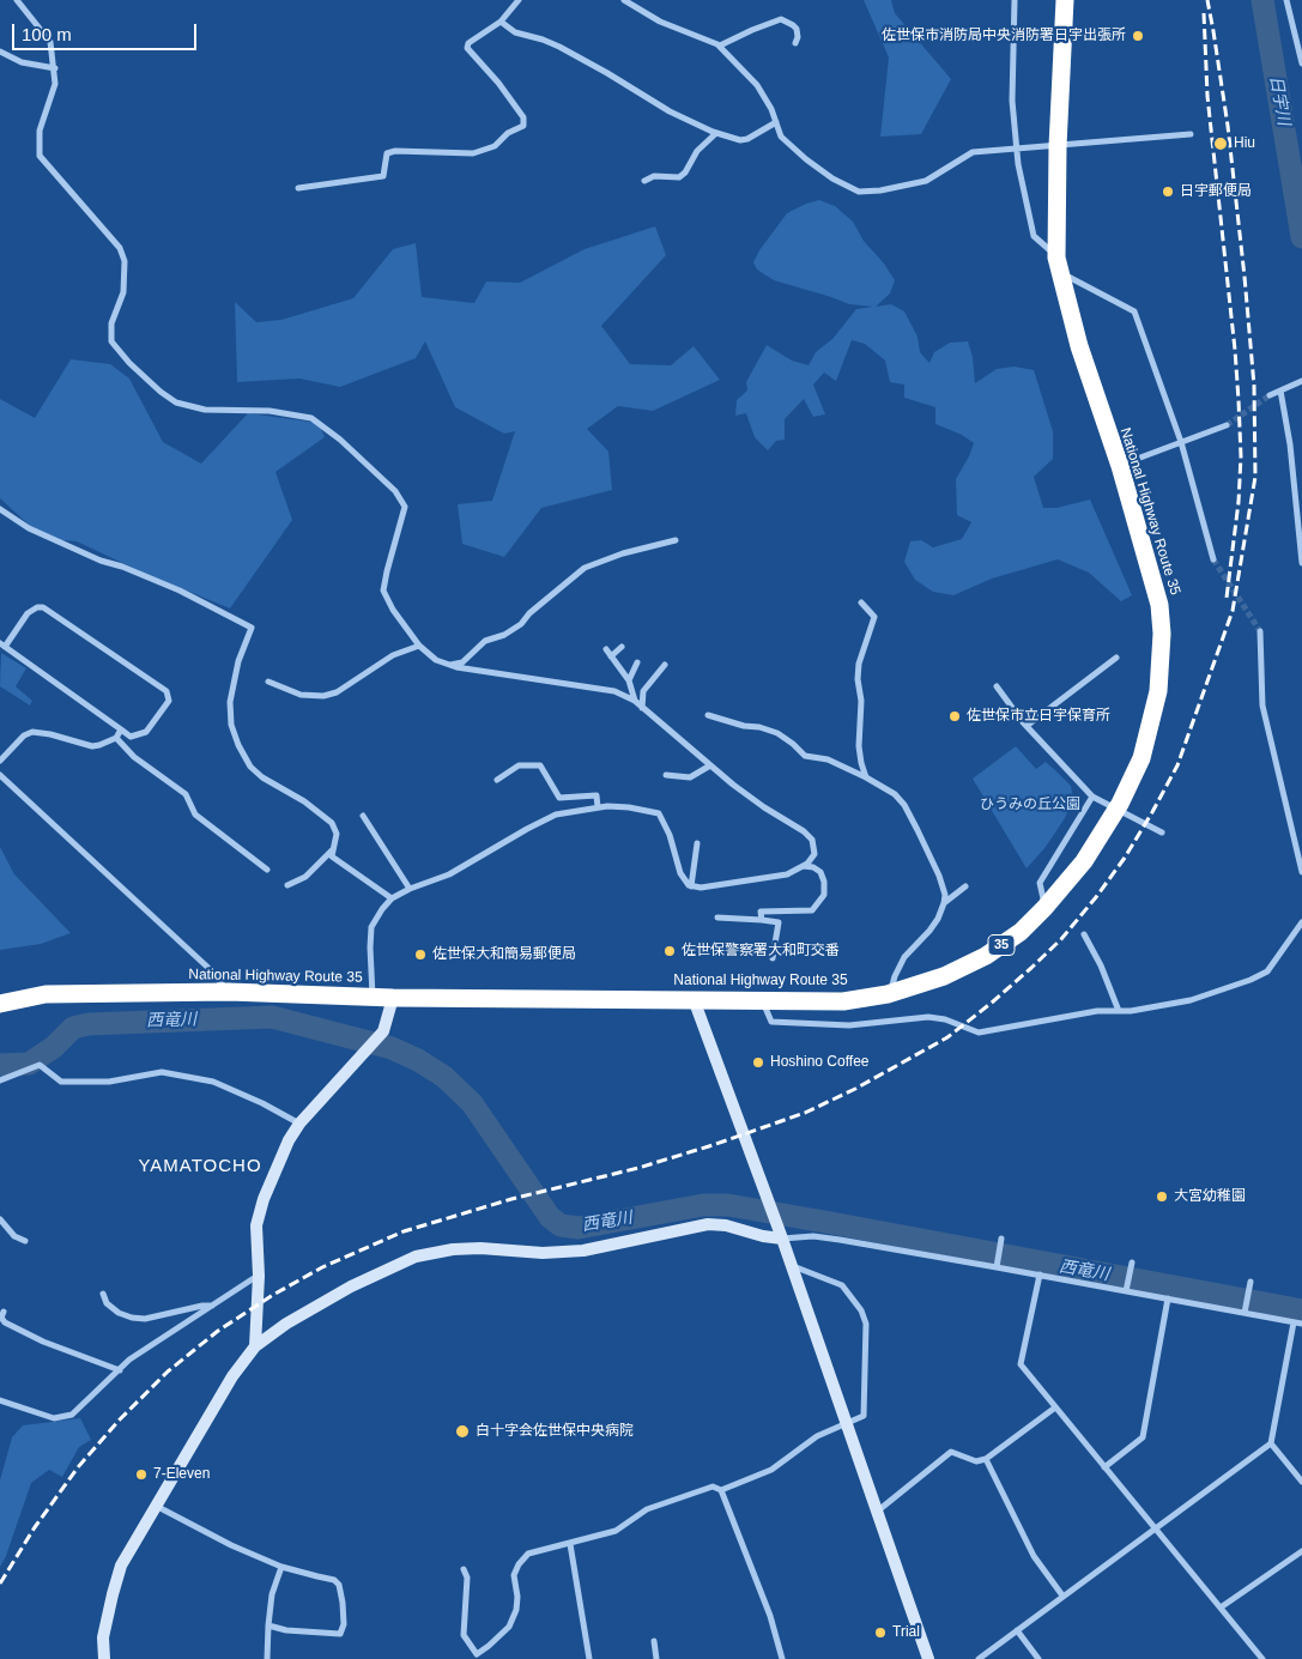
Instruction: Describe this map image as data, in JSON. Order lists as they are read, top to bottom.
{
  "streets": {
    "highway": ["National Highway Route 35", "35"]
  },
  "districts": ["YAMATOCHO"],
  "water": ["日宇川", "西竜川"],
  "parks": ["ひうみの丘公園"],
  "places": [
    "佐世保市消防局中央消防署日宇出張所",
    "Hiu",
    "日宇郵便局",
    "佐世保市立日宇保育所",
    "佐世保警察署大和町交番",
    "佐世保大和簡易郵便局",
    "Hoshino Coffee",
    "大宮幼稚園",
    "白十字会佐世保中央病院",
    "7-Eleven",
    "Trial"
  ],
  "scale_bar": "100 m"
}
